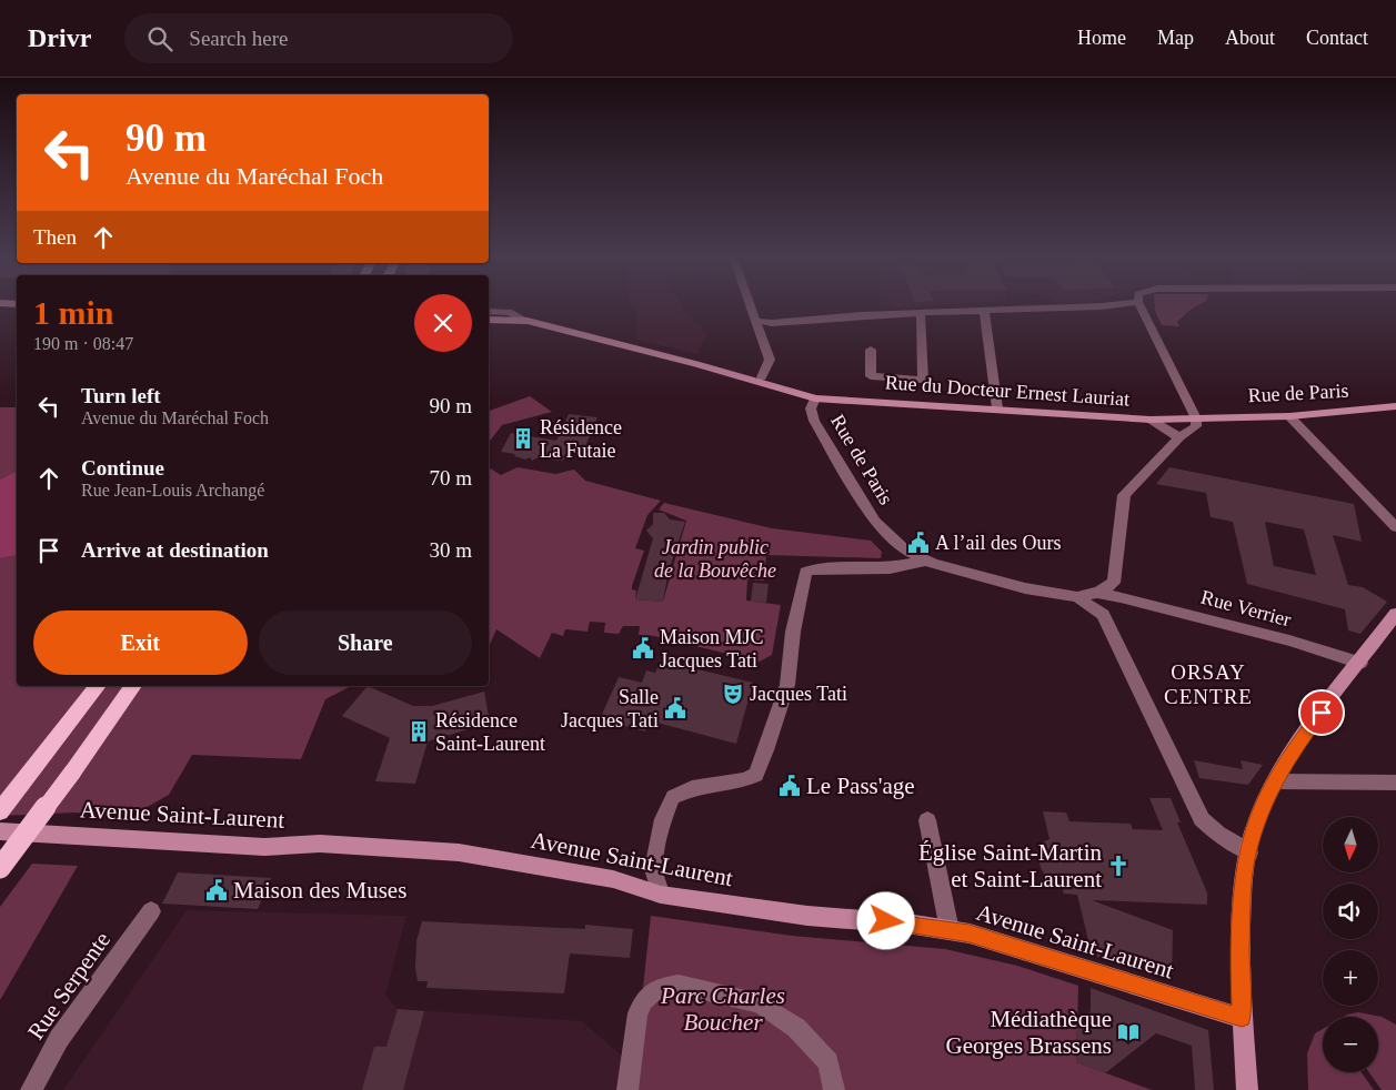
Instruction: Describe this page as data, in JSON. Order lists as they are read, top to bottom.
{
  "streets": {
    "main road": ["Rue du Docteur Ernest Lauriat", "Rue de Paris", "Avenue Saint-Laurent"],
    "street": ["Rue Verrier", "Rue Serpente"]
  },
  "crossings": [
    ["Rue du Docteur Ernest Lauriat", "Rue de Paris"],
    ["Rue de Paris", "Rue Verrier"]
  ],
  "districts": ["ORSAY CENTRE"],
  "parks": ["Jardin public de la Bouvêche", "Parc Charles Boucher"],
  "places": {
    "building": ["Résidence La Futaie", "Résidence Saint-Laurent"],
    "public building": [
      "A l’ail des Ours",
      "Maison MJC Jacques Tati",
      "Salle Jacques Tati",
      "Le Pass'age",
      "Maison des Muses"
    ],
    "theatre": ["Jacques Tati"],
    "church": ["Église Saint-Martin et Saint-Laurent"],
    "library": ["Médiathèque Georges Brassens"]
  },
  "north": "bottom",
  "page": {
    "header": "Drivr",
    "search": "Search here",
    "nav": [
      "Home",
      "Map",
      "About",
      "Contact"
    ],
    "turn": ["90 m", "Avenue du Maréchal Foch"],
    "then": "Then",
    "heading": ["1 min", "190 m · 08:47"],
    "list": [
      {
        "name": "Turn left",
        "note": "Avenue du Maréchal Foch",
        "value": "90 m"
      },
      {
        "name": "Continue",
        "note": "Rue Jean-Louis Archangé",
        "value": "70 m"
      },
      {
        "name": "Arrive at destination",
        "value": "30 m"
      }
    ],
    "buttons": ["Exit", "Share"],
    "map_buttons": ["+", "−"]
  }
}
